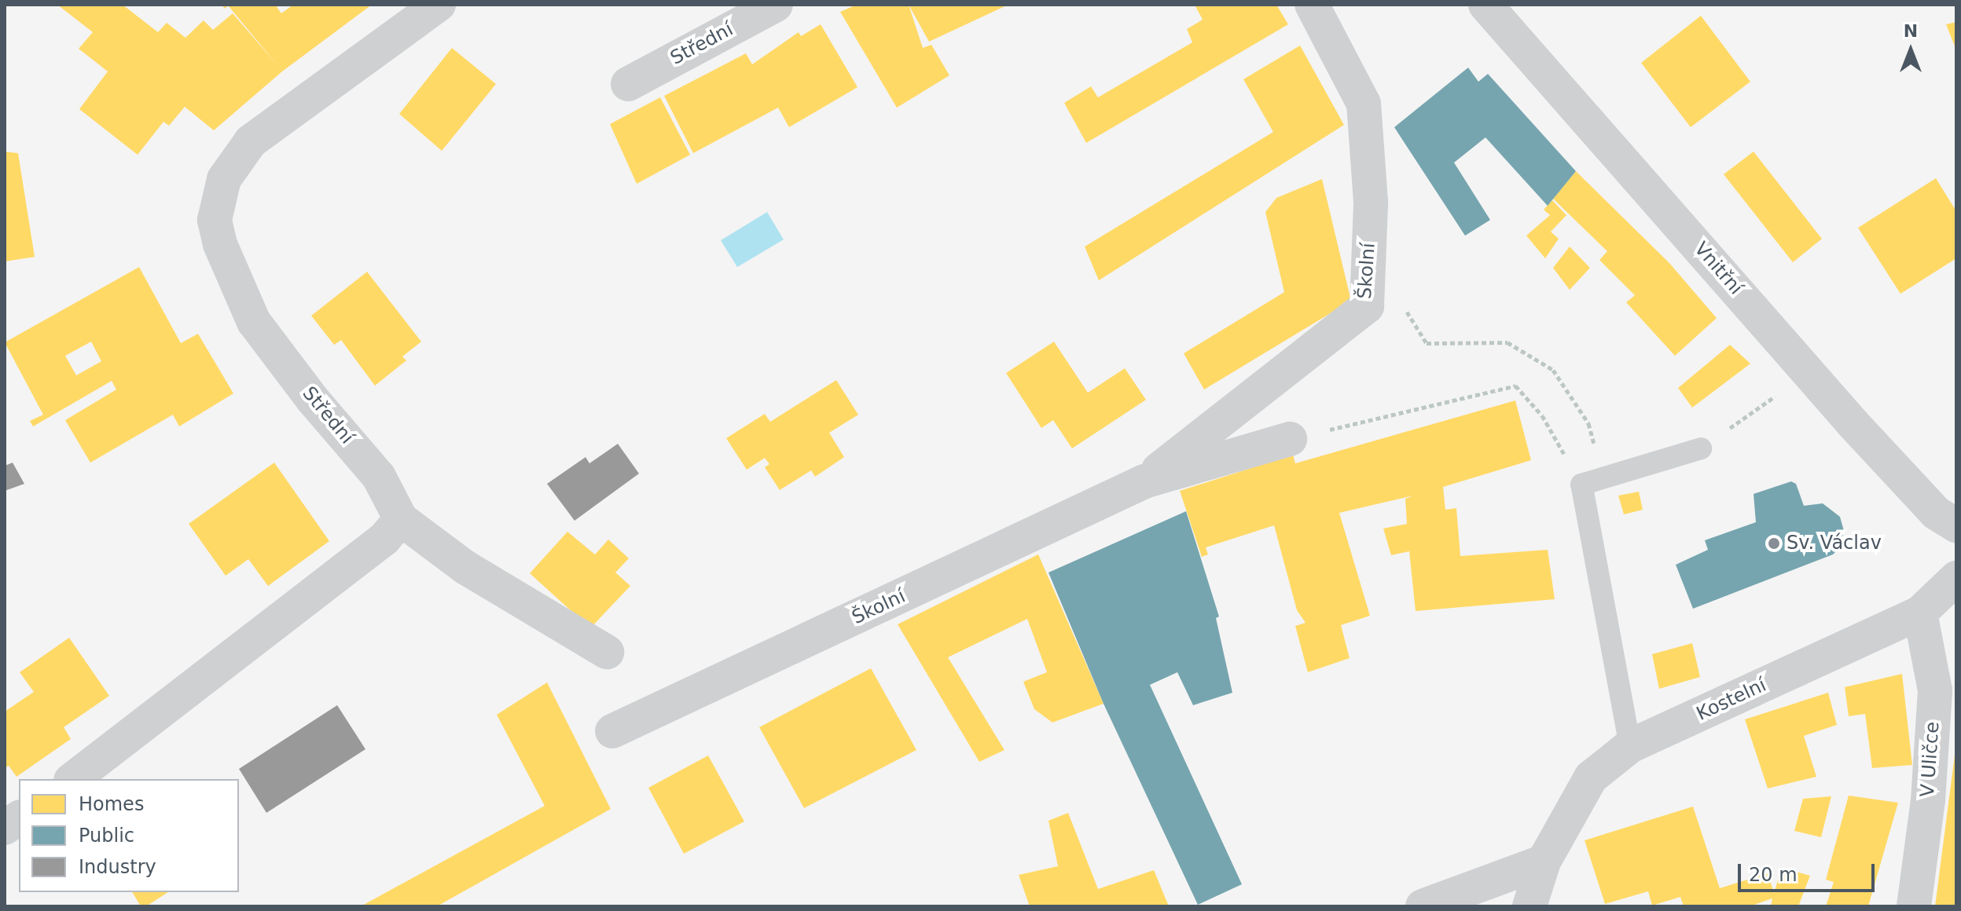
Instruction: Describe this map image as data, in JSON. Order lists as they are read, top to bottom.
{
  "streets": {
    "street": [
      "Střední",
      "Vnitřní",
      "Školní",
      "Kostelní",
      "V Uličce"
    ]
  },
  "crossings": [
    ["Kostelní", "V Uličce"]
  ],
  "places": ["Sv. Václav"],
  "legend": ["Homes", "Public", "Industry"],
  "scale_bar": "20 m",
  "north": "top"
}
